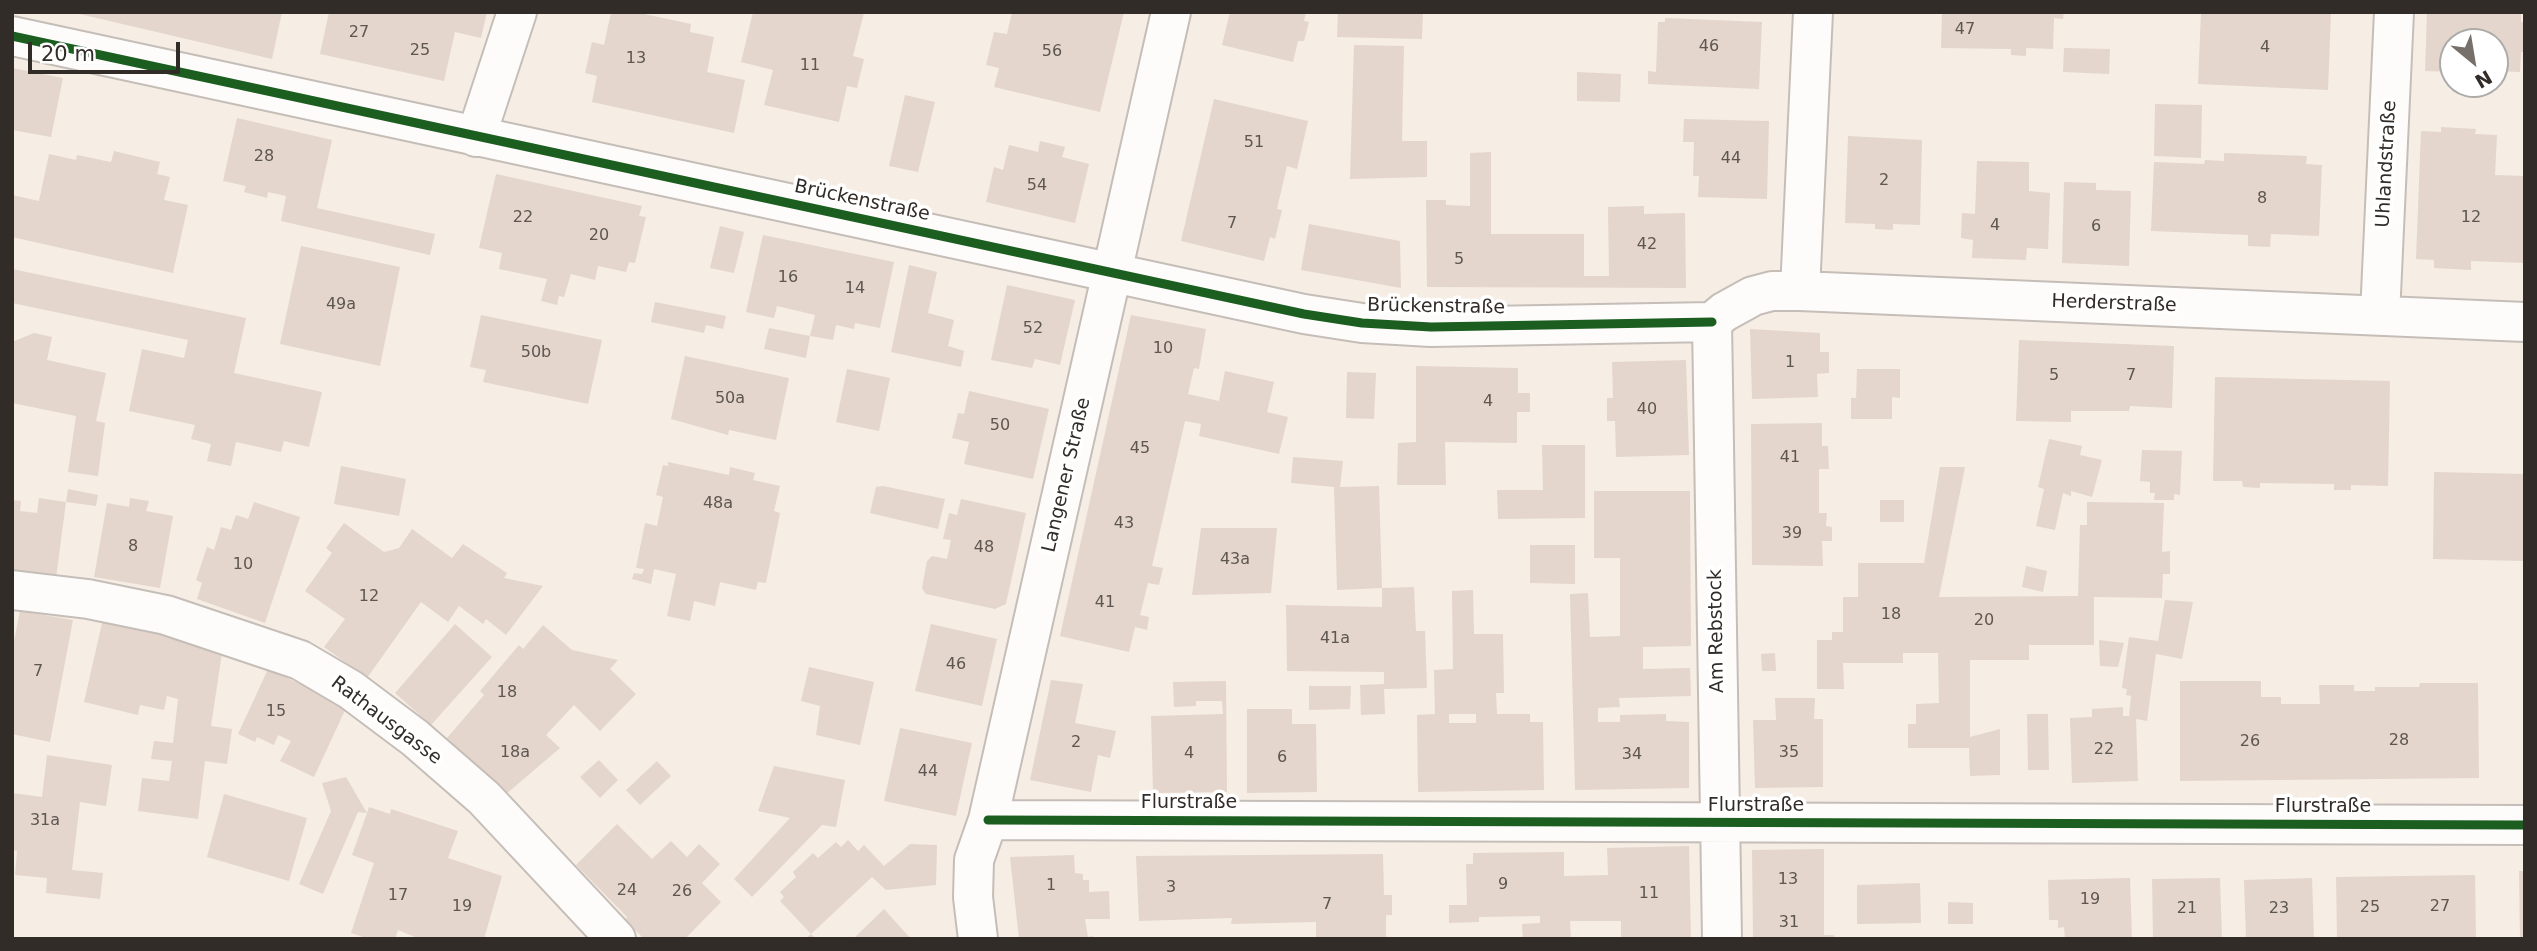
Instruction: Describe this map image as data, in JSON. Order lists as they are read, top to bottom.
{
  "streets": {
    "street": [
      "Uhlandstraße",
      "Brückenstraße",
      "Herderstraße",
      "Langener Straße",
      "Am Rebstock",
      "Rathausgasse",
      "Flurstraße"
    ]
  },
  "crossings": [
    ["Uhlandstraße", "Herderstraße"],
    ["Brückenstraße", "Herderstraße"],
    ["Brückenstraße", "Langener Straße"],
    ["Brückenstraße", "Am Rebstock"],
    ["Herderstraße", "Am Rebstock"],
    ["Langener Straße", "Flurstraße"],
    ["Am Rebstock", "Flurstraße"]
  ],
  "house_numbers": [
    "47",
    "27",
    "46",
    "4",
    "25",
    "56",
    "13",
    "11",
    "51",
    "28",
    "44",
    "2",
    "54",
    "8",
    "22",
    "12",
    "7",
    "4",
    "6",
    "20",
    "42",
    "5",
    "16",
    "14",
    "49a",
    "52",
    "10",
    "50b",
    "1",
    "5",
    "7",
    "50a",
    "4",
    "40",
    "50",
    "45",
    "41",
    "48a",
    "43",
    "39",
    "8",
    "48",
    "43a",
    "10",
    "12",
    "41",
    "18",
    "20",
    "41a",
    "46",
    "7",
    "18",
    "15",
    "28",
    "26",
    "2",
    "22",
    "18a",
    "35",
    "4",
    "34",
    "6",
    "44",
    "31a",
    "13",
    "9",
    "1",
    "3",
    "24",
    "26",
    "11",
    "17",
    "19",
    "7",
    "19",
    "27",
    "25",
    "21",
    "23",
    "31"
  ],
  "scale_bar": "20 m",
  "north": "bottom right"
}
